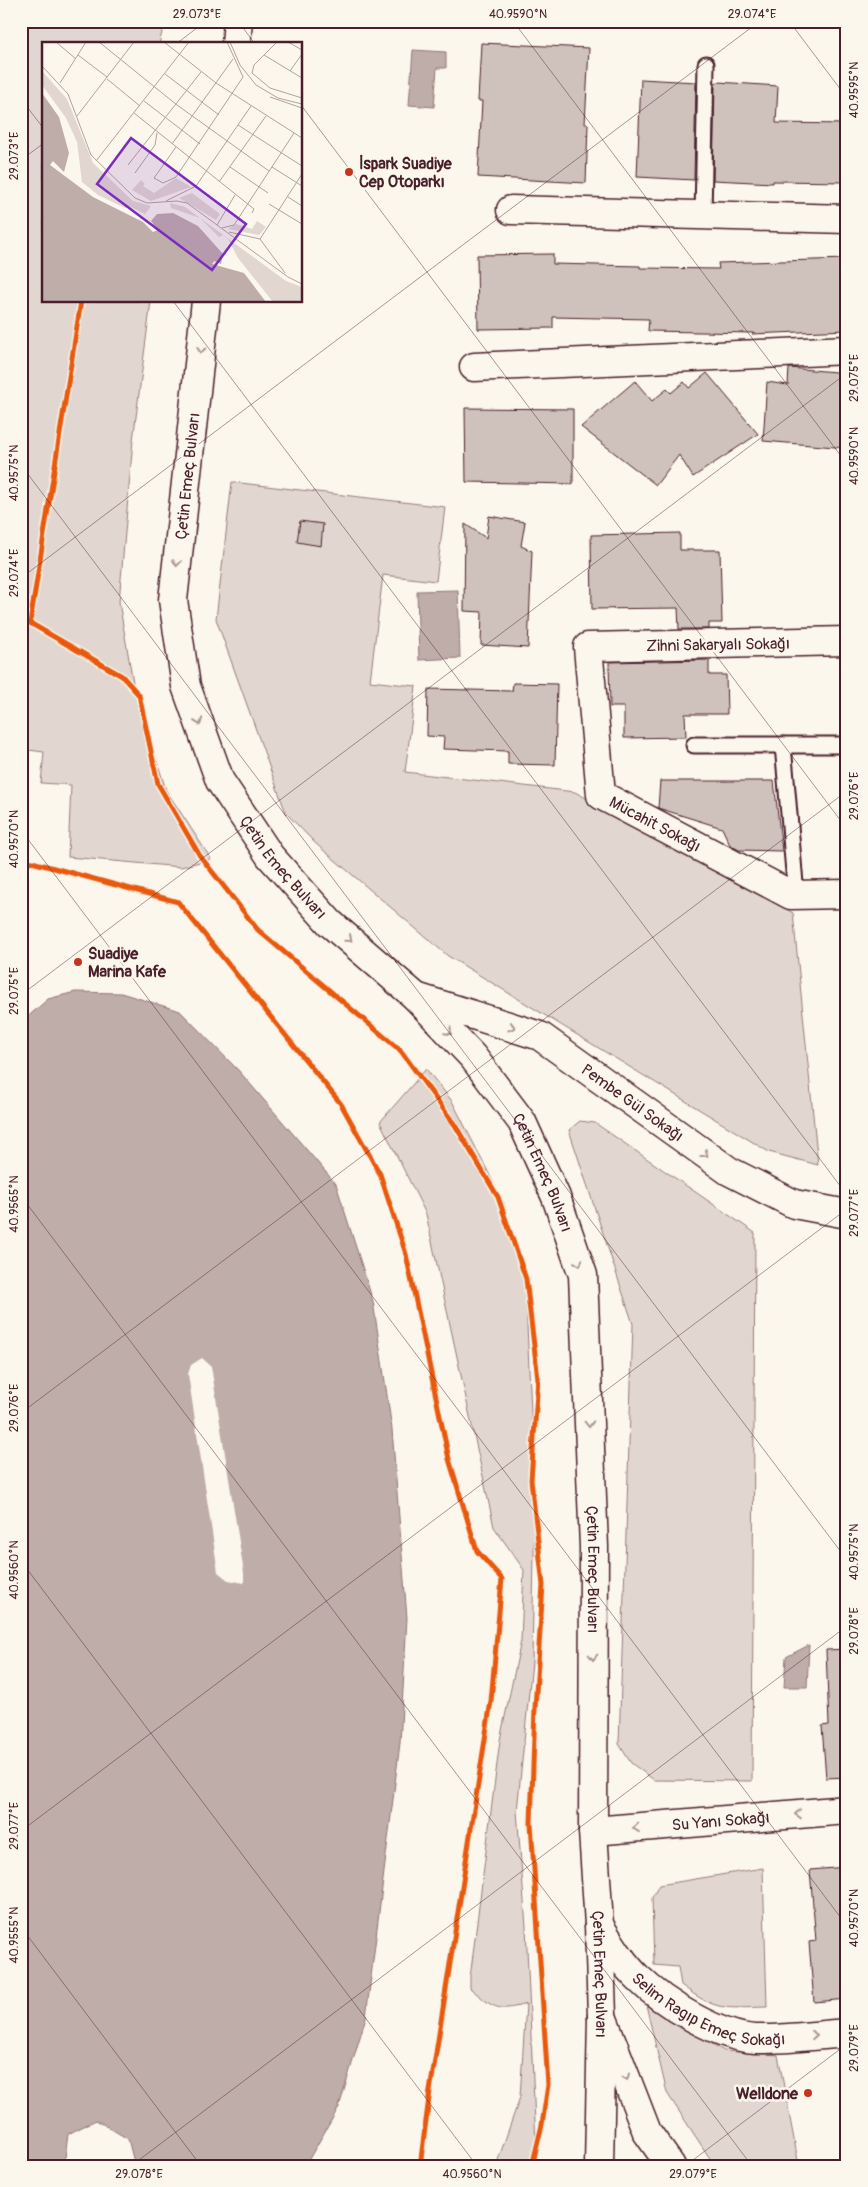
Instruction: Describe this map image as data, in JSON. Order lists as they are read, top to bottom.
{
  "streets": {
    "street": [
      "Çetin Emeç Bulvarı",
      "Zihni Sakaryalı Sokağı",
      "Mücahit Sokağı",
      "Pembe Gül Sokağı",
      "Su Yanı Sokağı",
      "Selim Ragıp Emeç Sokağı"
    ]
  },
  "crossings": [
    ["Çetin Emeç Bulvarı", "Pembe Gül Sokağı"],
    ["Çetin Emeç Bulvarı", "Su Yanı Sokağı"],
    ["Çetin Emeç Bulvarı", "Selim Ragıp Emeç Sokağı"],
    ["Zihni Sakaryalı Sokağı", "Mücahit Sokağı"]
  ],
  "one_way": [
    "Çetin Emeç Bulvarı",
    "Pembe Gül Sokağı",
    "Su Yanı Sokağı",
    "Selim Ragıp Emeç Sokağı"
  ],
  "places": ["İspark Suadiye Cep Otoparkı", "Suadiye Marina Kafe", "Welldone"],
  "coordinates": [
    "29.073°E",
    "40.9590°N",
    "29.074°E",
    "40.9595°N",
    "29.075°E",
    "40.9575°N",
    "29.076°E",
    "40.9570°N",
    "40.9565°N",
    "29.077°E",
    "40.9560°N",
    "29.078°E",
    "40.9555°N",
    "29.079°E"
  ]
}
